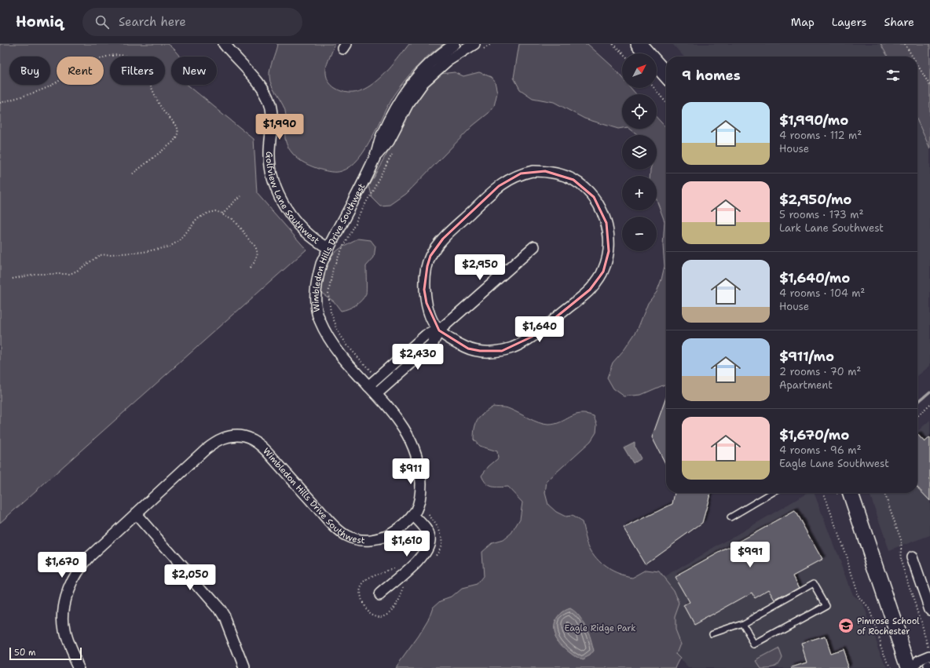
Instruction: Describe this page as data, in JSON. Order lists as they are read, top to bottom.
{
  "streets": {
    "street": ["Golfview Lane Southwest", "Wimbledon Hills Drive Southwest"]
  },
  "crossings": [
    ["Golfview Lane Southwest", "Wimbledon Hills Drive Southwest"]
  ],
  "parks": ["Eagle Ridge Park"],
  "places": {
    "school or university": ["Pimrose School of Rochester"]
  },
  "scale_bar": "50 m",
  "north": "top right",
  "page": {
    "header": "Homiq",
    "search": "Search here",
    "nav": ["Map", "Layers", "Share"],
    "map_buttons": ["+", "−"],
    "chip": [
      "Buy",
      "Rent",
      "Filters",
      "New"
    ],
    "heading": "9 homes",
    "list": [
      {
        "name": "$1,990/mo",
        "note": "4 rooms · 112 m² · House"
      },
      {
        "name": "$2,950/mo",
        "note": "5 rooms · 173 m² · Lark Lane Southwest"
      },
      {
        "name": "$1,640/mo",
        "note": "4 rooms · 104 m² · House"
      },
      {
        "name": "$911/mo",
        "note": "2 rooms · 70 m² · Apartment"
      },
      {
        "name": "$1,670/mo",
        "note": "4 rooms · 96 m² · Eagle Lane Southwest"
      }
    ],
    "price": [
      "$1,990",
      "$2,950",
      "$1,640",
      "$2,430",
      "$911",
      "$1,610",
      "$991",
      "$1,670",
      "$2,050"
    ],
    "scale": "50 m"
  }
}
